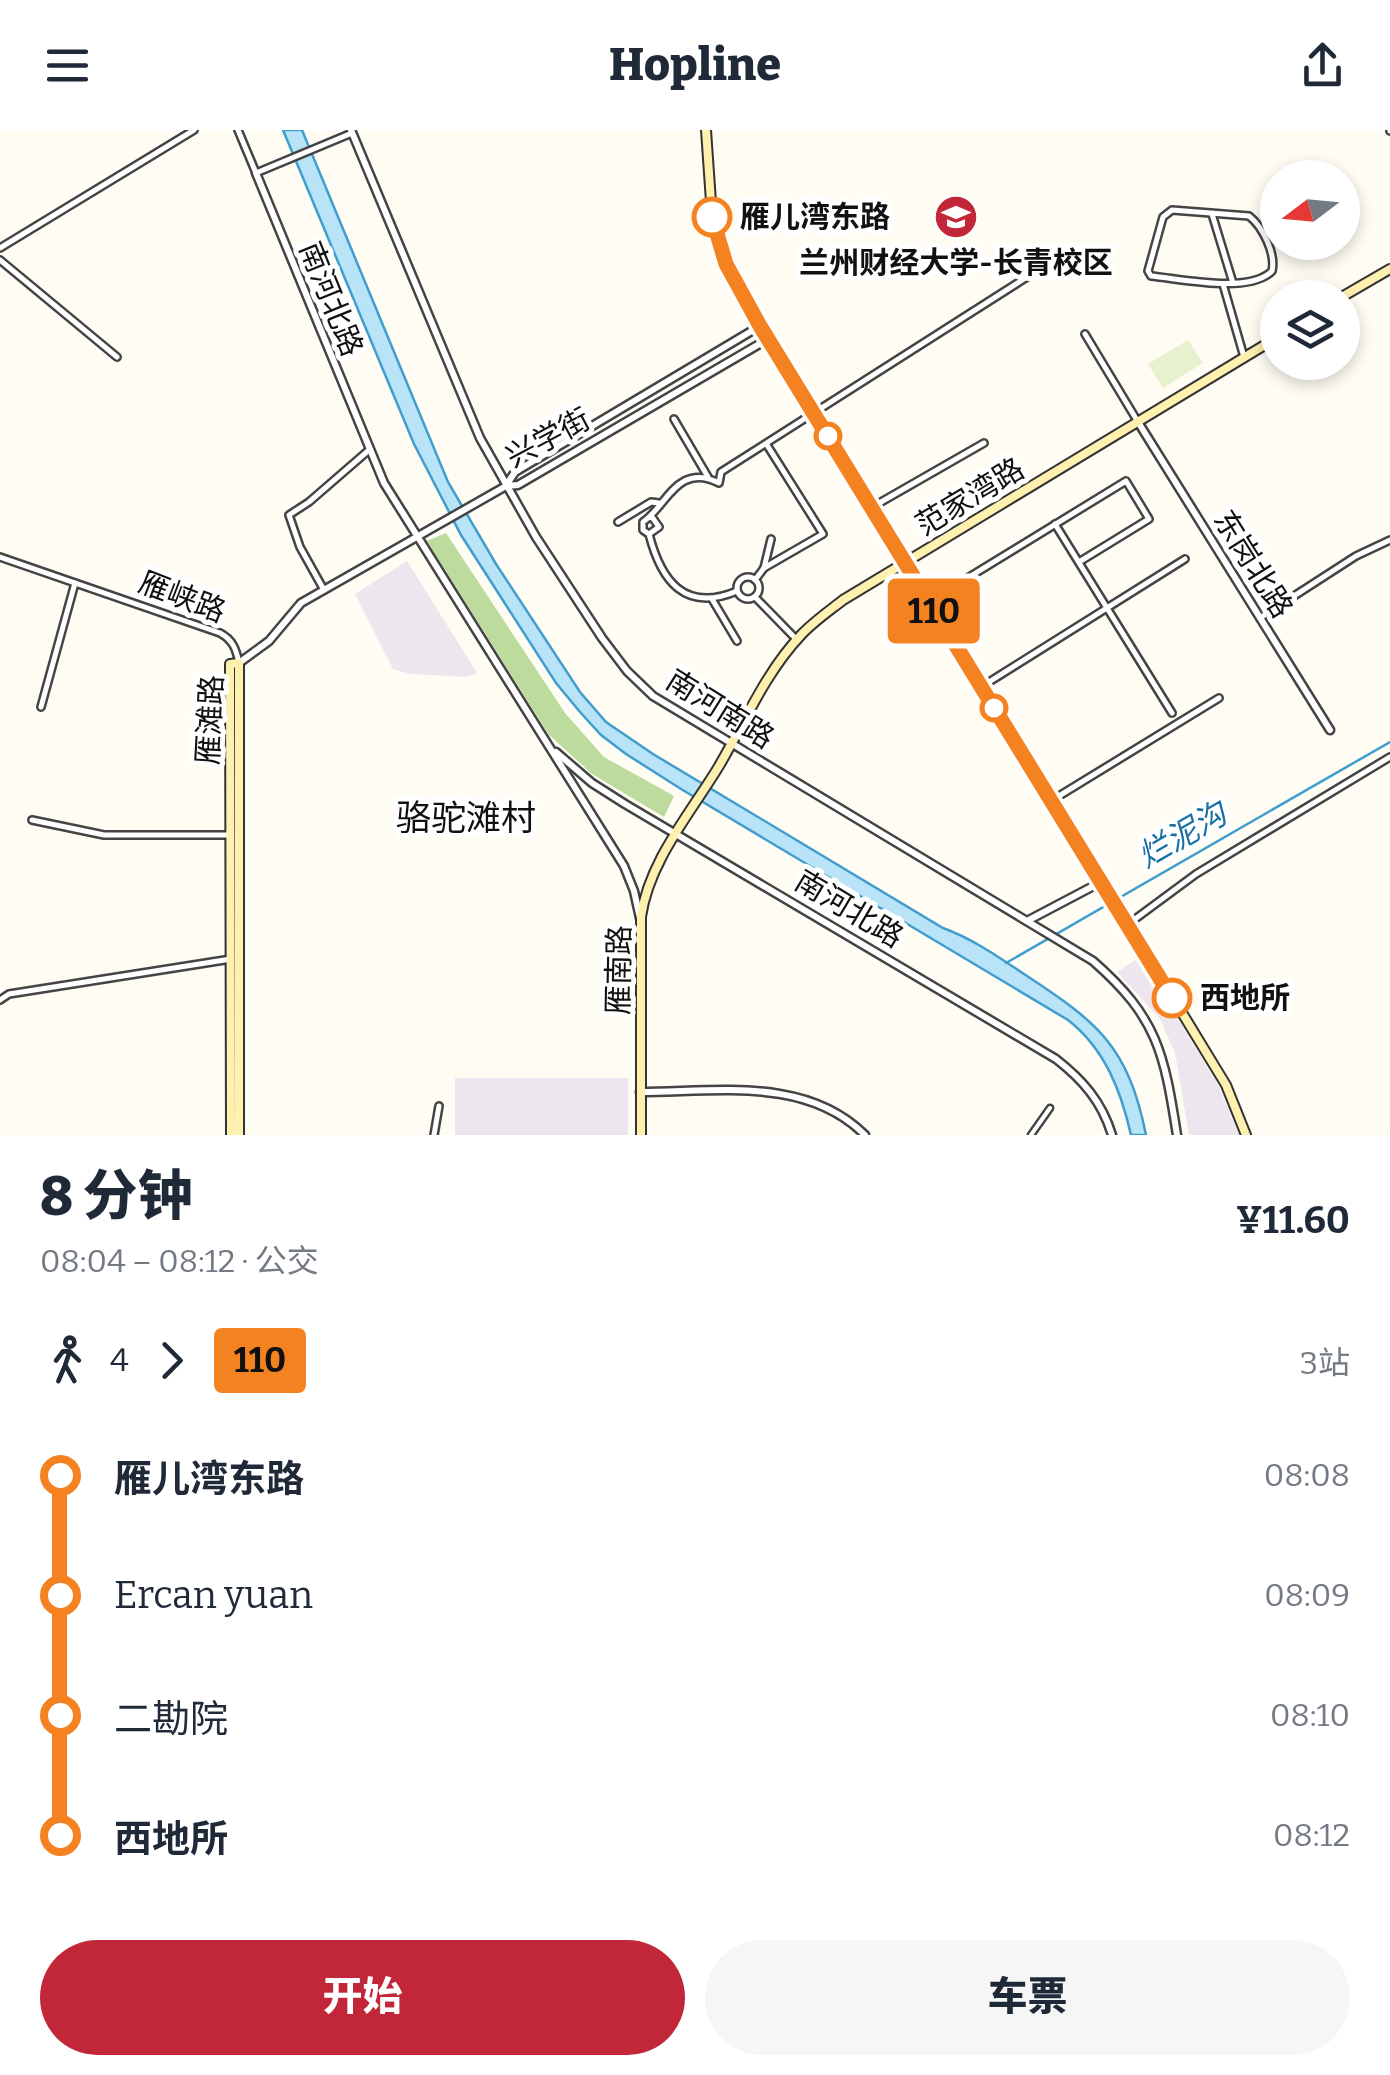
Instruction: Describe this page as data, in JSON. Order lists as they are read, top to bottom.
{
  "streets": {
    "main road": ["范家湾路", "雁滩路", "雁南路"],
    "street": [
      "南河北路",
      "兴学街",
      "东岗北路",
      "雁峡路",
      "南河南路"
    ]
  },
  "crossings": [
    ["南河北路", "雁峡路"],
    ["南河北路", "雁南路"],
    ["兴学街", "雁峡路"],
    ["兴学街", "南河南路"],
    ["范家湾路", "东岗北路"],
    ["范家湾路", "南河南路"],
    ["范家湾路", "雁南路"],
    ["雁峡路", "南河南路"],
    ["雁峡路", "雁滩路"]
  ],
  "districts": ["骆驼滩村"],
  "water": ["烂泥沟"],
  "places": {
    "other": ["雁儿湾东路", "西地所"],
    "school or university": ["兰州财经大学-长青校区"]
  },
  "lines": ["bus line 110"],
  "north": "left",
  "page": {
    "header": "Hopline",
    "on_map": "110",
    "heading": ["8 分钟", "08:04 – 08:12 · 公交", "¥11.60"],
    "legs": ["4", "110", "3站"],
    "list": [
      {
        "name": "雁儿湾东路",
        "value": "08:08"
      },
      {
        "name": "Ercan yuan",
        "value": "08:09"
      },
      {
        "name": "二勘院",
        "value": "08:10"
      },
      {
        "name": "西地所",
        "value": "08:12"
      }
    ],
    "buttons": ["开始", "车票"]
  }
}
